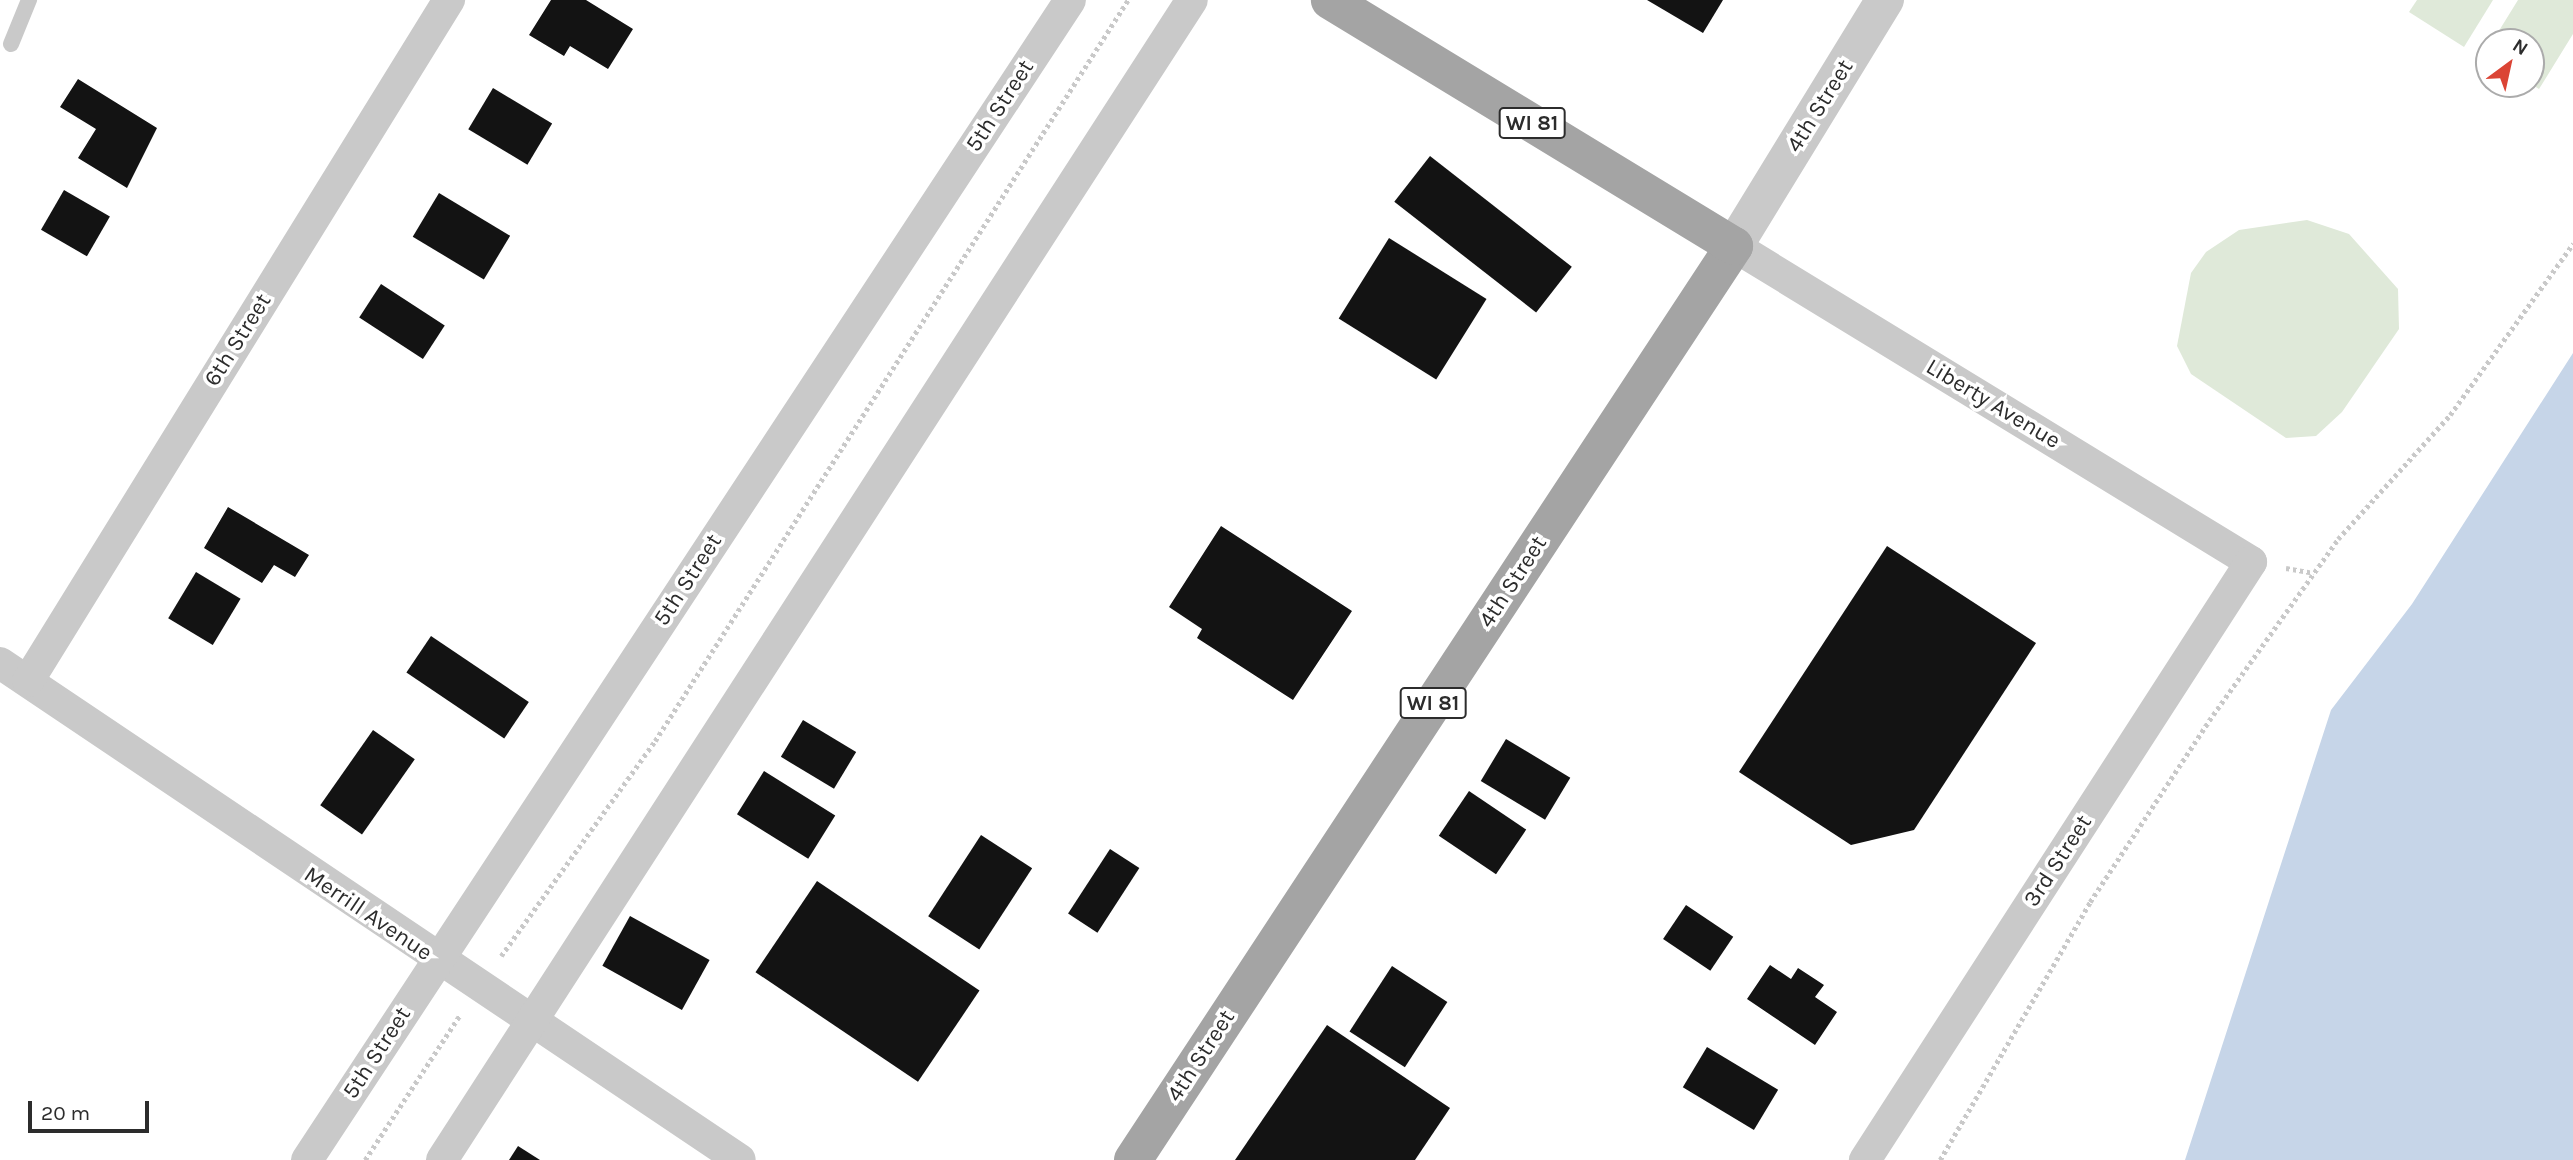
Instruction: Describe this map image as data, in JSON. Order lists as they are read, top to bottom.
{
  "streets": {
    "main road": ["4th Street", "WI 81"],
    "street": [
      "5th Street",
      "6th Street",
      "Liberty Avenue",
      "3rd Street",
      "Merrill Avenue"
    ]
  },
  "crossings": [
    ["5th Street", "Merrill Avenue"],
    ["4th Street", "WI 81"],
    ["4th Street", "Liberty Avenue"],
    ["WI 81", "Liberty Avenue"],
    ["6th Street", "Merrill Avenue"],
    ["Liberty Avenue", "3rd Street"]
  ],
  "scale_bar": "20 m",
  "north": "top right"
}
